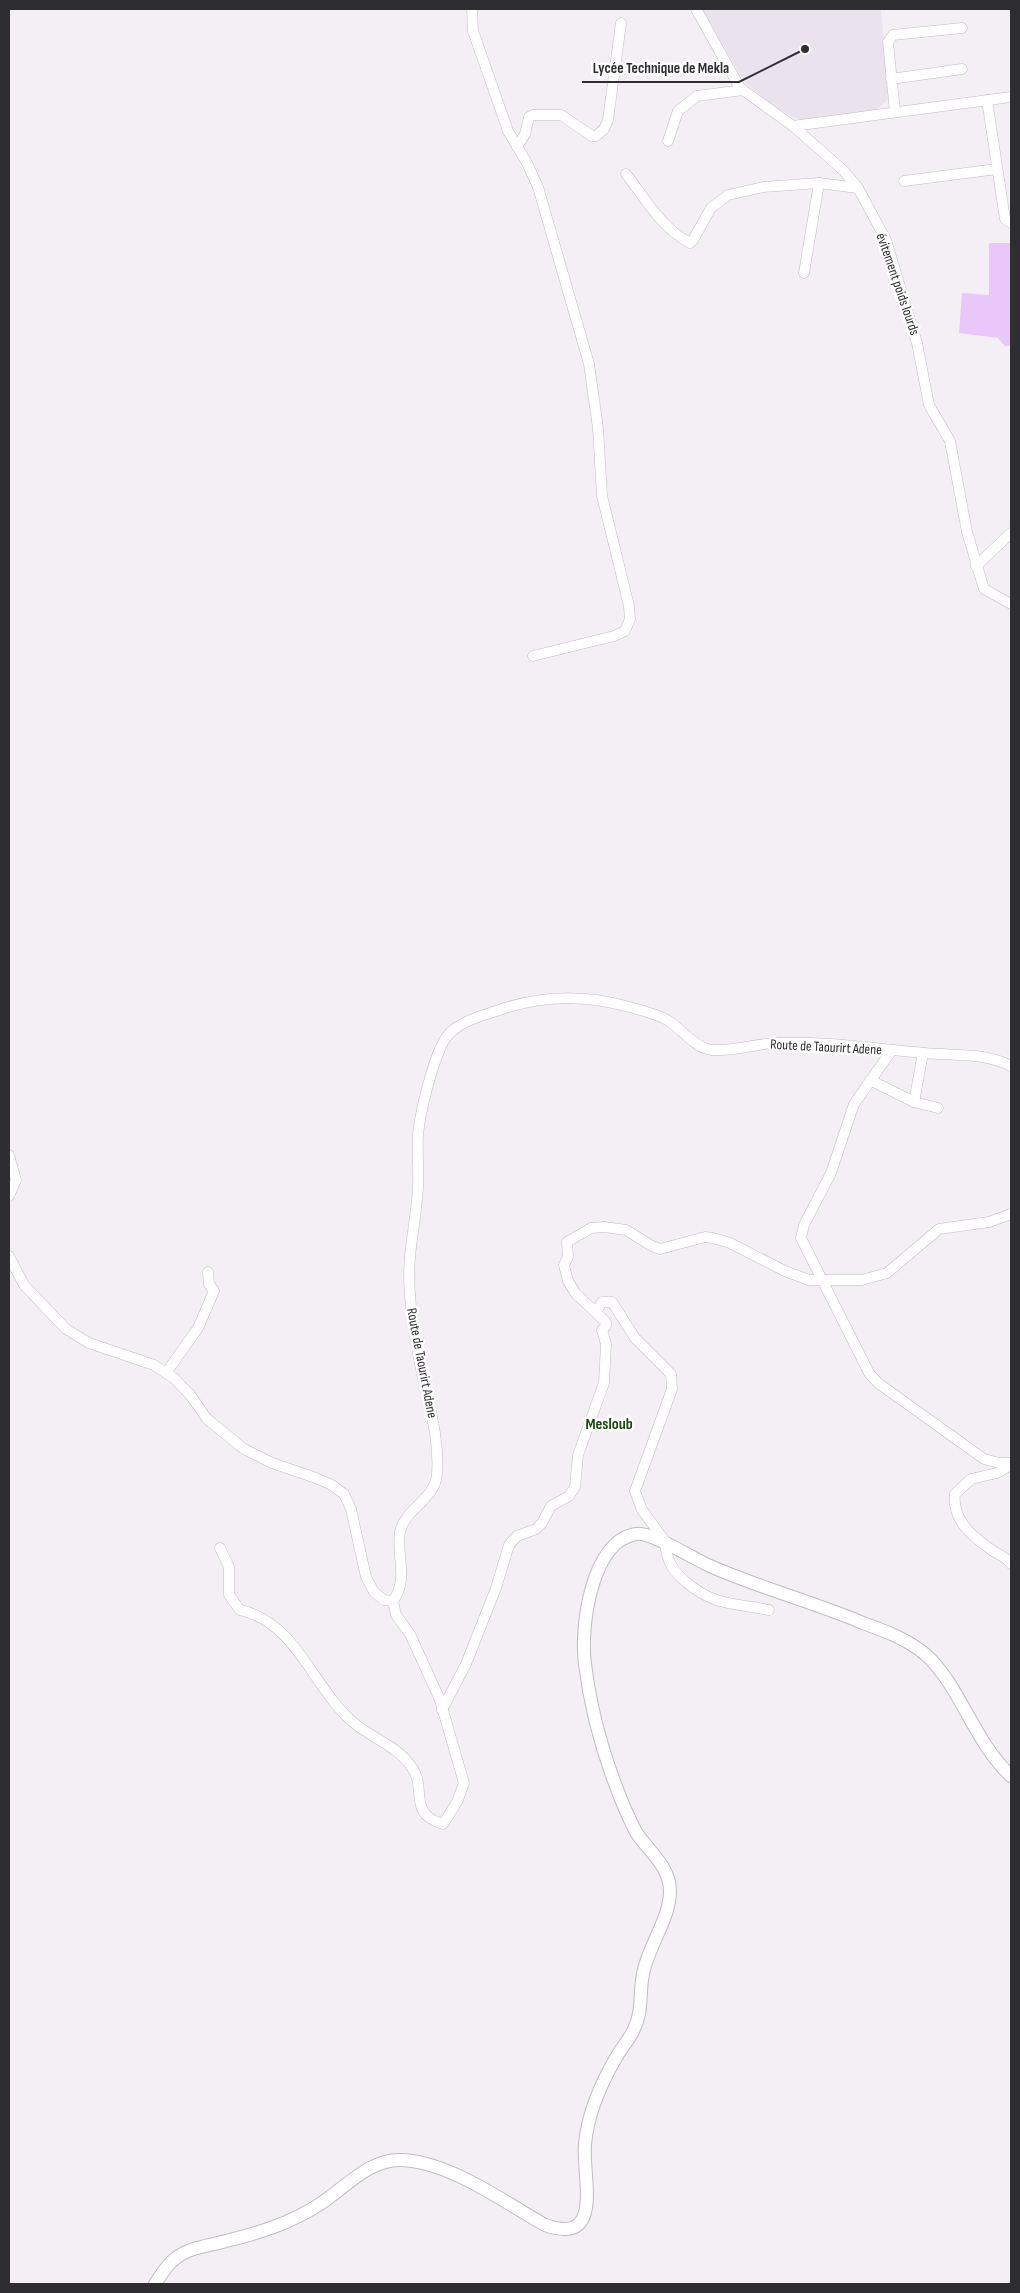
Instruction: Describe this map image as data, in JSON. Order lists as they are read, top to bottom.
{
  "streets": {
    "street": ["évitement poids lourds", "Route de Taourirt Adene"]
  },
  "districts": ["Mesloub"],
  "places": ["Lycée Technique de Mekla"]
}
